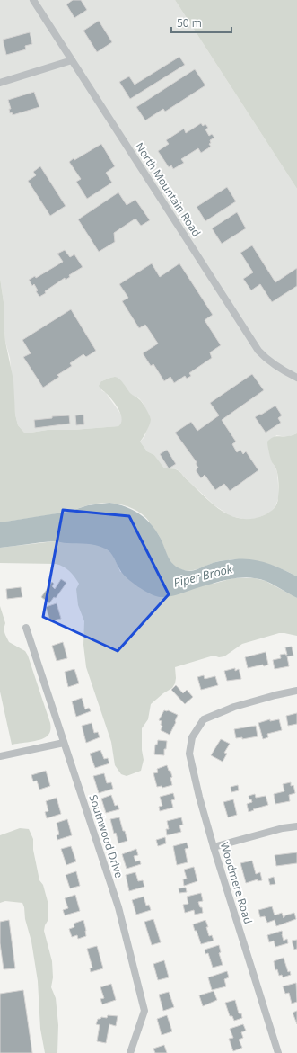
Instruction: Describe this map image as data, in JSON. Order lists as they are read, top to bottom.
{
  "streets": {
    "street": ["North Mountain Road", "Southwood Drive", "Woodmere Road"]
  },
  "water": ["Piper Brook"],
  "scale_bar": "50 m"
}
